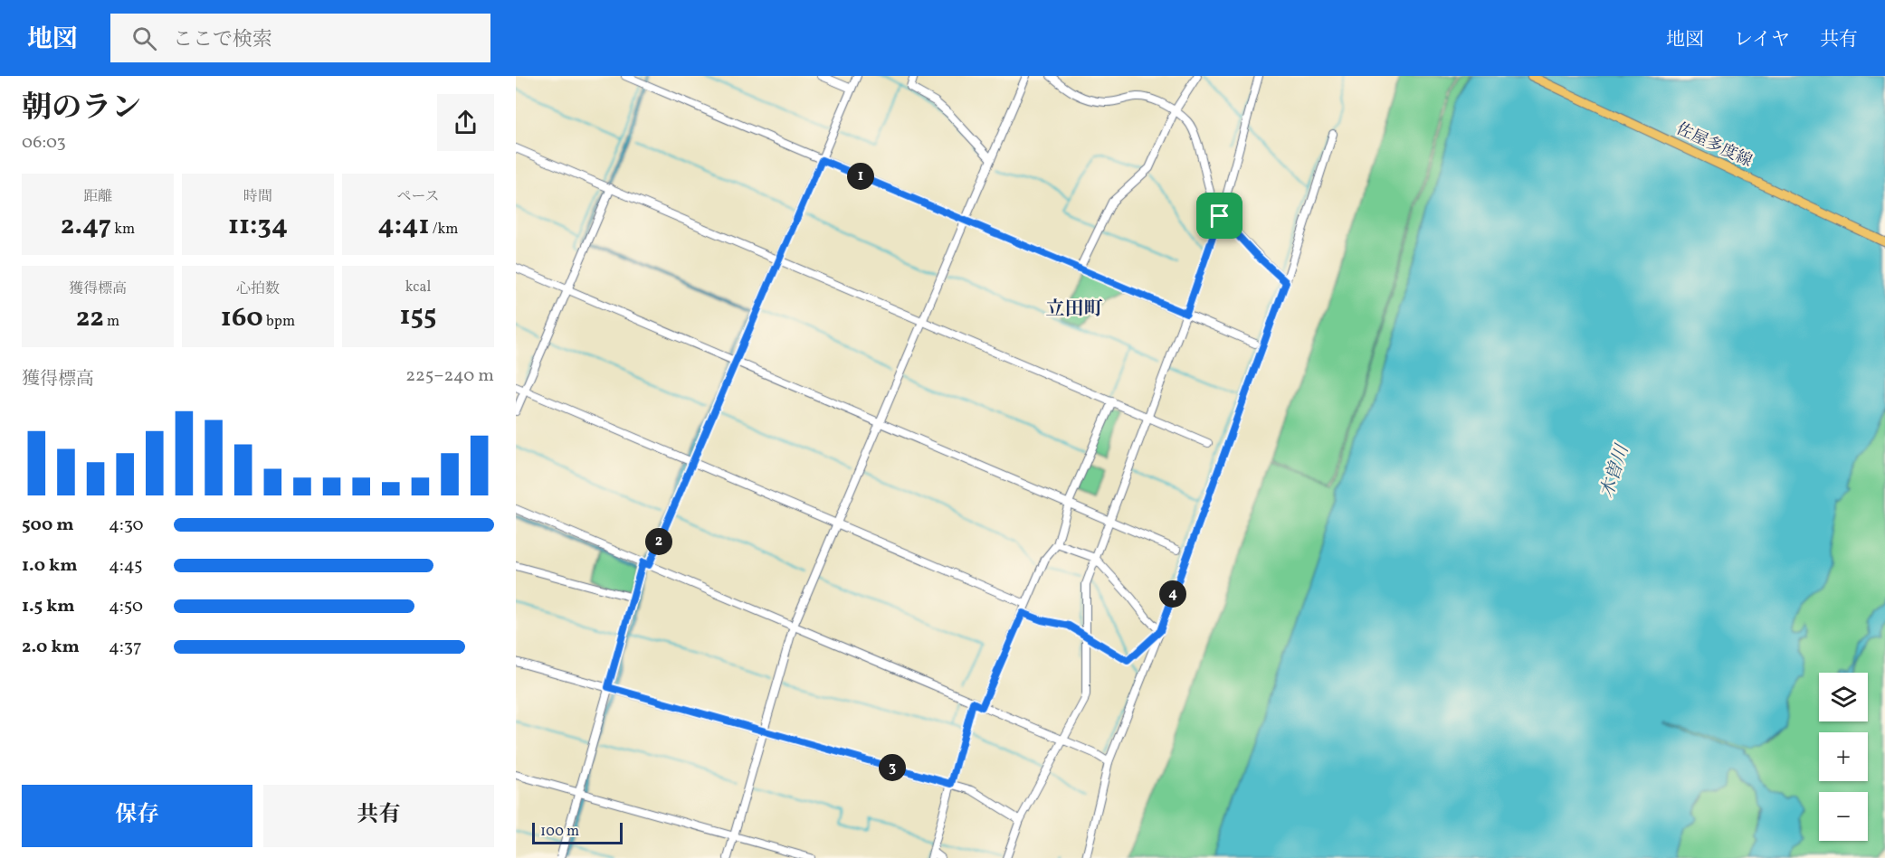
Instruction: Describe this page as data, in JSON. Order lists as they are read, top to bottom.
{
  "streets": {
    "main road": ["佐屋多度線"]
  },
  "districts": ["立田町"],
  "water": ["木曽川"],
  "scale_bar": "100 m",
  "page": {
    "header": "地図",
    "search": "ここで検索",
    "nav": ["地図", "レイヤ", "共有"],
    "heading": ["朝のラン", "06:03"],
    "pins": [
      "1",
      "2",
      "4",
      "3"
    ],
    "stats": [
      ["距離", "2.47 km"],
      ["時間", "11:34"],
      ["ペース", "4:41 /km"],
      ["獲得標高", "22 m"],
      ["心拍数", "160 bpm"],
      ["kcal", "155"]
    ],
    "chart": ["獲得標高", "225–240 m"],
    "list": [
      {
        "name": "500 m",
        "note": "4:30"
      },
      {
        "name": "1.0 km",
        "note": "4:45"
      },
      {
        "name": "1.5 km",
        "note": "4:50"
      },
      {
        "name": "2.0 km",
        "note": "4:37"
      }
    ],
    "map_buttons": ["+", "−"],
    "buttons": ["保存", "共有"],
    "scale": "100 m"
  }
}
